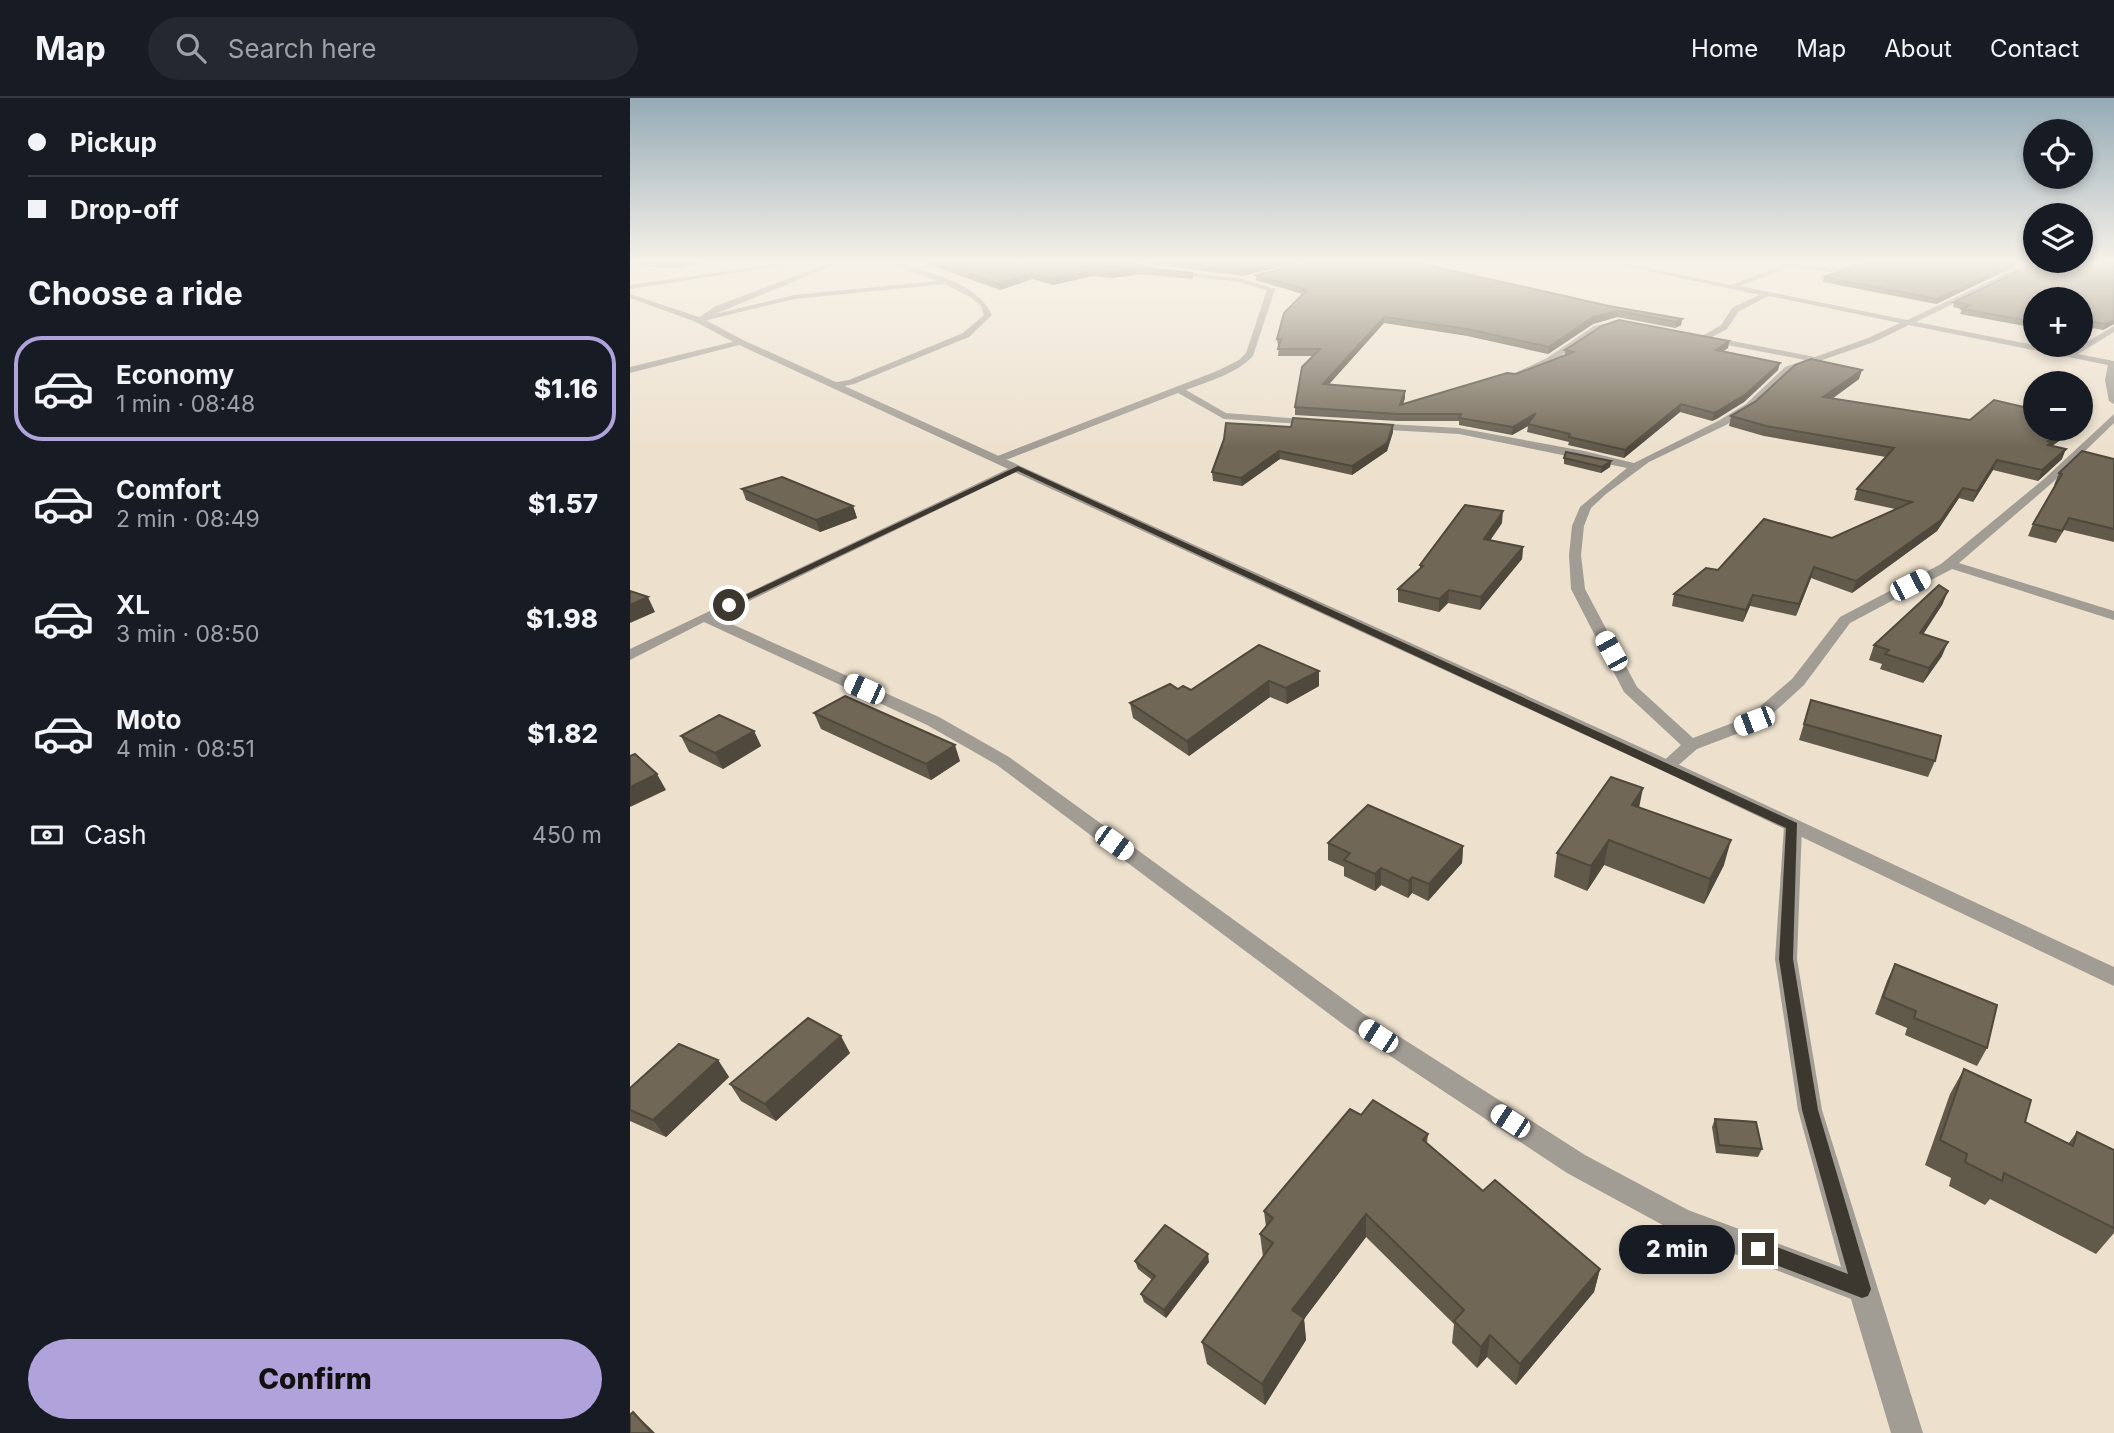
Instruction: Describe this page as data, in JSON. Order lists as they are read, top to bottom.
{
  "page": {
    "header": "Map",
    "search": "Search here",
    "nav": [
      "Home",
      "Map",
      "About",
      "Contact"
    ],
    "banner": ["Pickup", "Drop-off"],
    "map_buttons": ["+", "−"],
    "heading": "Choose a ride",
    "list": [
      {
        "name": "Economy",
        "note": "1 min · 08:48",
        "value": "$1.16"
      },
      {
        "name": "Comfort",
        "note": "2 min · 08:49",
        "value": "$1.57"
      },
      {
        "name": "XL",
        "note": "3 min · 08:50",
        "value": "$1.98"
      },
      {
        "name": "Moto",
        "note": "4 min · 08:51",
        "value": "$1.82"
      }
    ],
    "pay": ["Cash", "450 m"],
    "bubble": "2 min",
    "buttons": "Confirm"
  }
}
